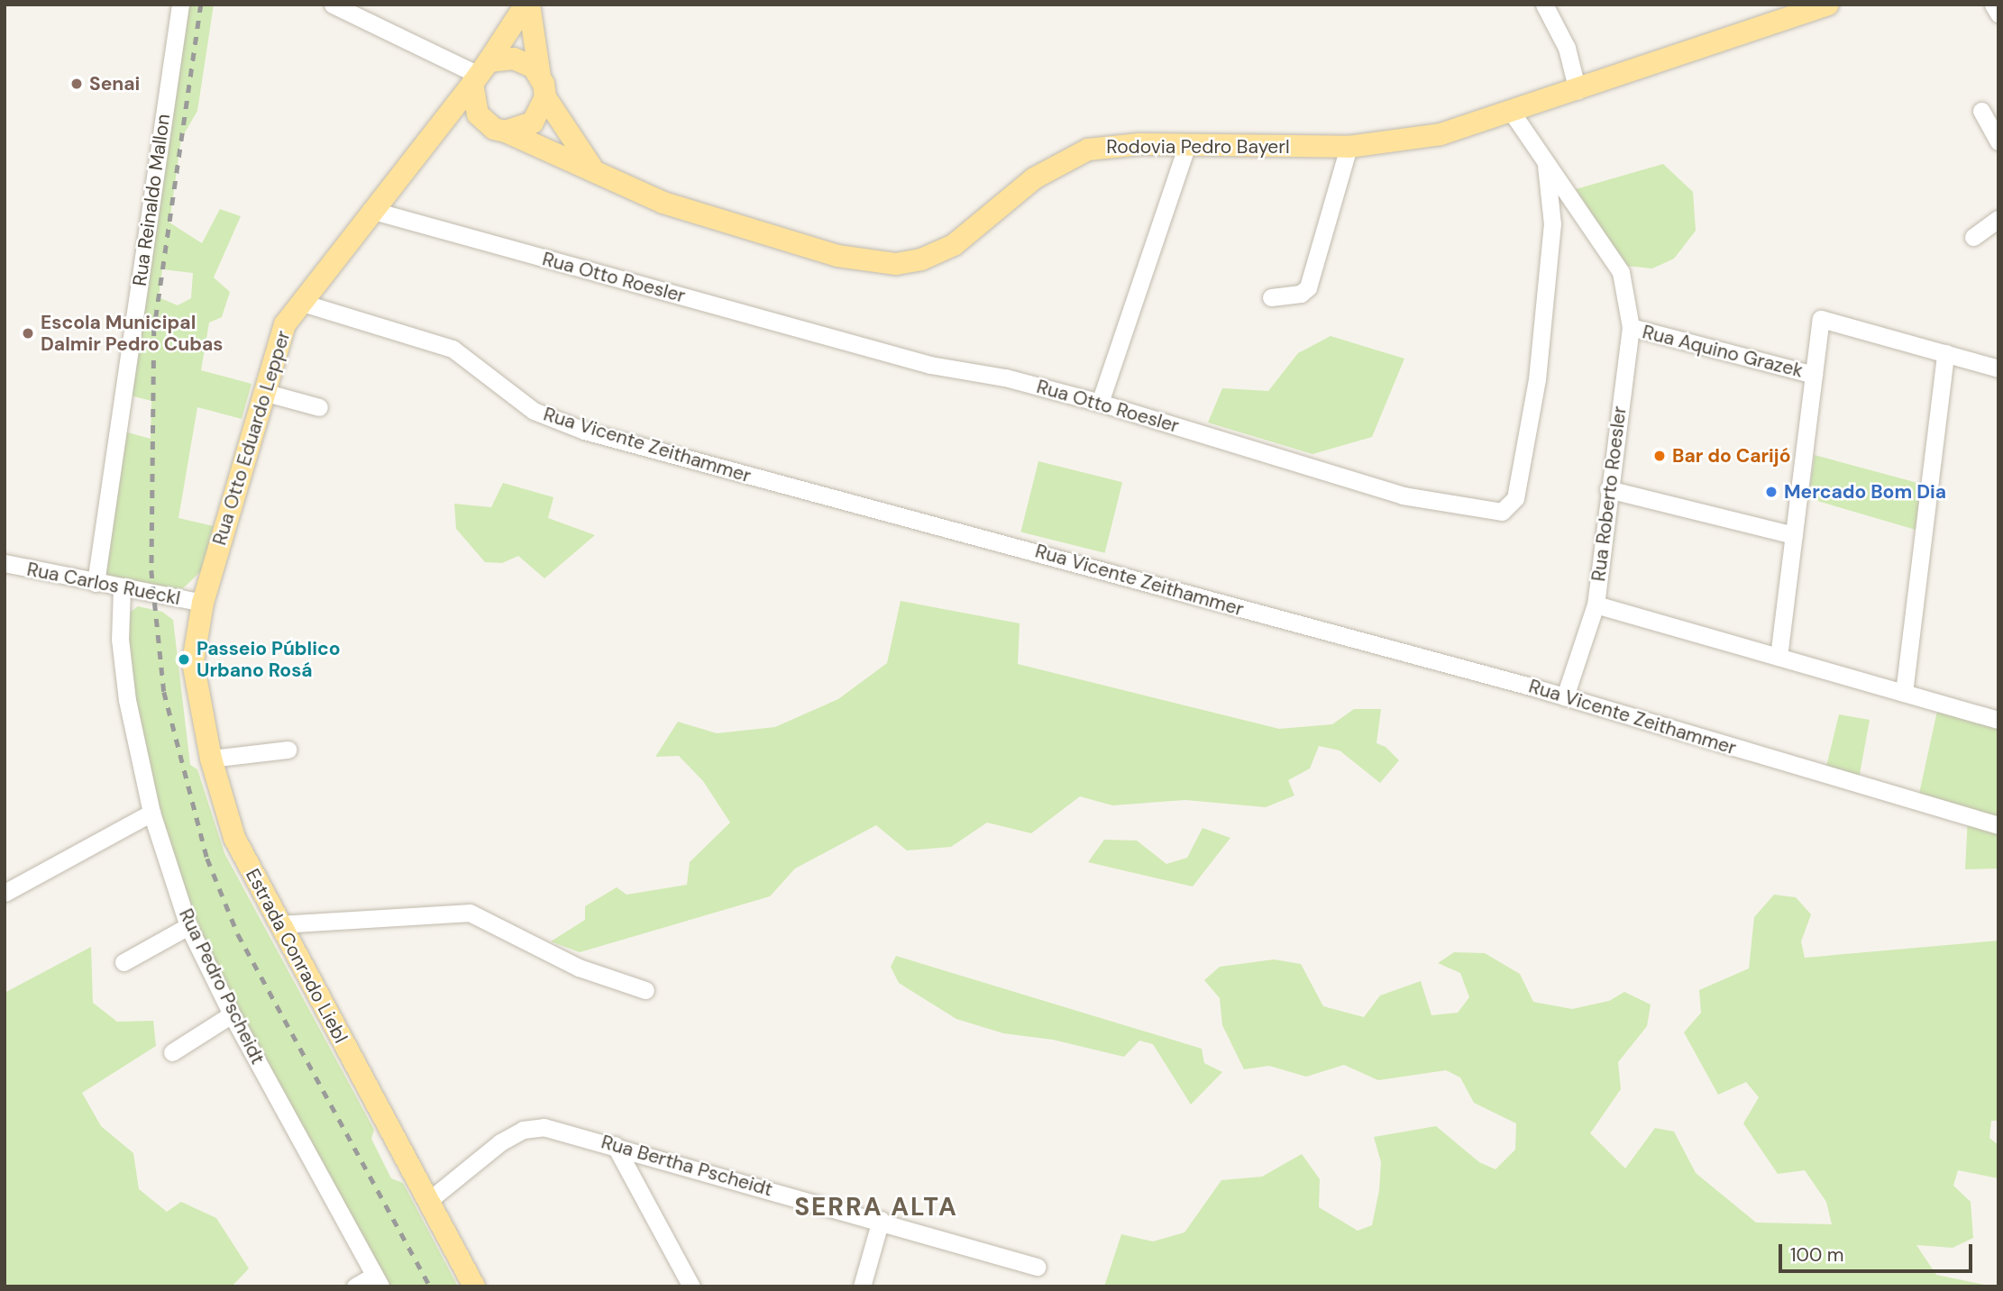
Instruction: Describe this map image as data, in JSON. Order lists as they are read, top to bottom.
{
  "streets": {
    "main road": ["Rodovia Pedro Bayerl", "Rua Otto Eduardo Lepper", "Estrada Conrado Liebl"],
    "street": [
      "Rua Reinaldo Mallon",
      "Rua Otto Roesler",
      "Rua Aquino Grazek",
      "Rua Vicente Zeithammer",
      "Rua Roberto Roesler",
      "Rua Carlos Rueckl",
      "Rua Pedro Pscheidt",
      "Rua Bertha Pscheidt"
    ]
  },
  "crossings": [
    ["Rodovia Pedro Bayerl", "Rua Otto Eduardo Lepper"],
    ["Rodovia Pedro Bayerl", "Rua Roberto Roesler"],
    ["Rua Reinaldo Mallon", "Rua Carlos Rueckl"],
    ["Rua Otto Roesler", "Rua Otto Eduardo Lepper"],
    ["Rua Otto Roesler", "Rua Roberto Roesler"],
    ["Rua Aquino Grazek", "Rua Roberto Roesler"],
    ["Rua Otto Eduardo Lepper", "Rua Vicente Zeithammer"],
    ["Rua Otto Eduardo Lepper", "Rua Carlos Rueckl"],
    ["Rua Otto Eduardo Lepper", "Estrada Conrado Liebl"],
    ["Rua Carlos Rueckl", "Estrada Conrado Liebl"],
    ["Rua Carlos Rueckl", "Rua Pedro Pscheidt"],
    ["Estrada Conrado Liebl", "Rua Bertha Pscheidt"]
  ],
  "districts": ["SERRA ALTA"],
  "places": [
    "Senai",
    "Escola Municipal Dalmir Pedro Cubas",
    "Bar do Carijó",
    "Mercado Bom Dia",
    "Passeio Público Urbano Rosá"
  ],
  "scale_bar": "100 m"
}
